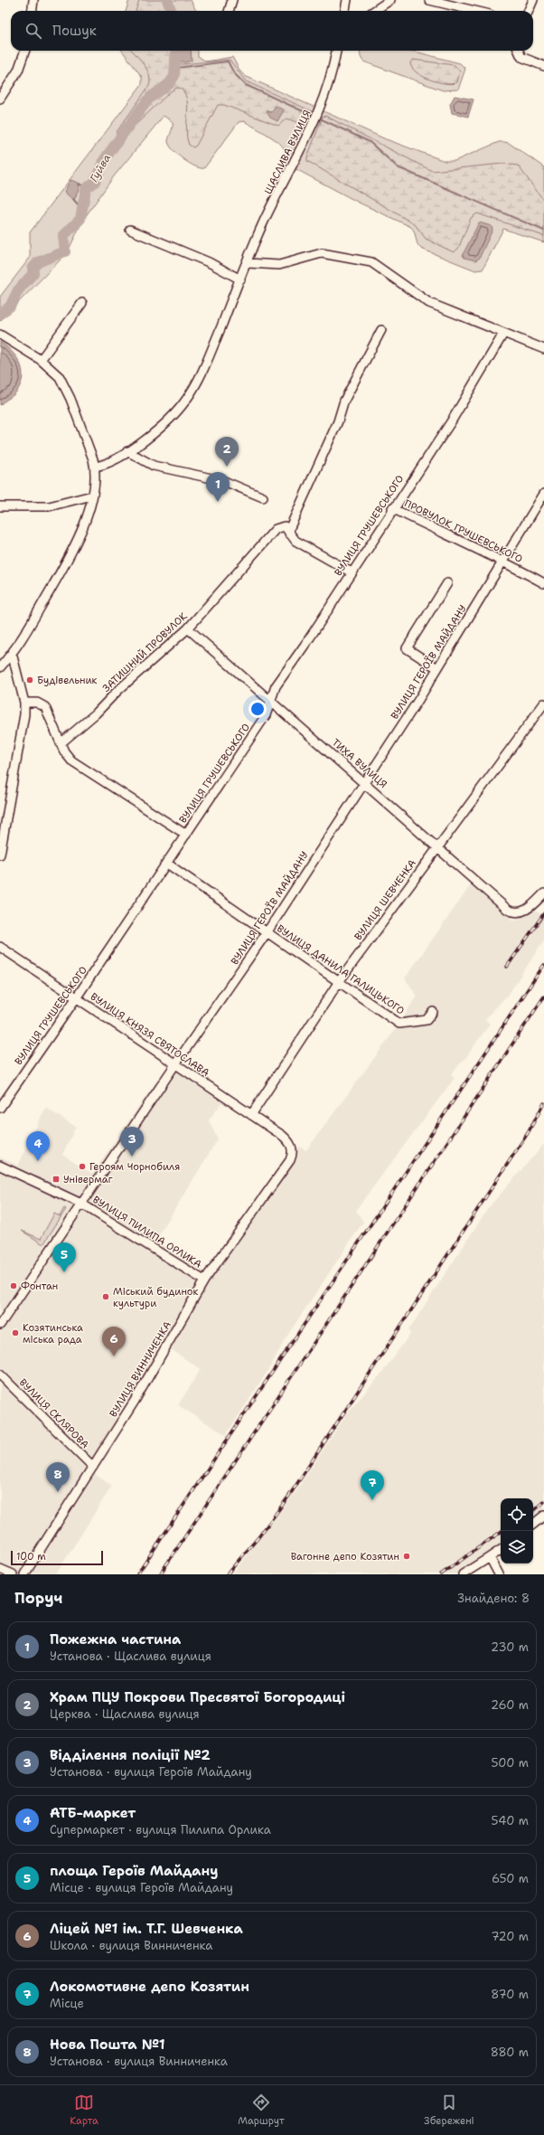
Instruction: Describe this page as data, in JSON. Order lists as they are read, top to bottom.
{
  "streets": {
    "street": [
      "ЩАСЛИВА ВУЛИЦЯ",
      "ВУЛИЦЯ ГРУШЕВСЬКОГО",
      "ПРОВУЛОК ГРУШЕВСЬКОГО",
      "ЗАТИШНИЙ ПРОВУЛОК",
      "ВУЛИЦЯ ГЕРОЇВ МАЙДАНУ",
      "ТИХА ВУЛИЦЯ",
      "ВУЛИЦЯ ШЕВЧЕНКА",
      "ВУЛИЦЯ ДАНИЛА ГАЛИЦЬКОГО",
      "ВУЛИЦЯ КНЯЗЯ СВЯТОСЛАВА",
      "ВУЛИЦЯ ПИЛИПА ОРЛИКА",
      "ВУЛИЦЯ ВИННИЧЕНКА",
      "ВУЛИЦЯ СКЛЯРОВА"
    ]
  },
  "crossings": [
    ["ВУЛИЦЯ ГРУШЕВСЬКОГО", "ПРОВУЛОК ГРУШЕВСЬКОГО"],
    ["ВУЛИЦЯ ГРУШЕВСЬКОГО", "ТИХА ВУЛИЦЯ"],
    ["ВУЛИЦЯ ГРУШЕВСЬКОГО", "ВУЛИЦЯ ДАНИЛА ГАЛИЦЬКОГО"],
    ["ВУЛИЦЯ ГРУШЕВСЬКОГО", "ВУЛИЦЯ КНЯЗЯ СВЯТОСЛАВА"],
    ["ПРОВУЛОК ГРУШЕВСЬКОГО", "ВУЛИЦЯ ГЕРОЇВ МАЙДАНУ"],
    ["ЗАТИШНИЙ ПРОВУЛОК", "ТИХА ВУЛИЦЯ"],
    ["ВУЛИЦЯ ГЕРОЇВ МАЙДАНУ", "ТИХА ВУЛИЦЯ"],
    ["ВУЛИЦЯ ГЕРОЇВ МАЙДАНУ", "ВУЛИЦЯ ДАНИЛА ГАЛИЦЬКОГО"],
    ["ВУЛИЦЯ ГЕРОЇВ МАЙДАНУ", "ВУЛИЦЯ КНЯЗЯ СВЯТОСЛАВА"],
    ["ВУЛИЦЯ ГЕРОЇВ МАЙДАНУ", "ВУЛИЦЯ ПИЛИПА ОРЛИКА"],
    ["ТИХА ВУЛИЦЯ", "ВУЛИЦЯ ШЕВЧЕНКА"],
    ["ВУЛИЦЯ ШЕВЧЕНКА", "ВУЛИЦЯ ДАНИЛА ГАЛИЦЬКОГО"],
    ["ВУЛИЦЯ ШЕВЧЕНКА", "ВУЛИЦЯ КНЯЗЯ СВЯТОСЛАВА"],
    ["ВУЛИЦЯ КНЯЗЯ СВЯТОСЛАВА", "ВУЛИЦЯ ВИННИЧЕНКА"],
    ["ВУЛИЦЯ ПИЛИПА ОРЛИКА", "ВУЛИЦЯ ВИННИЧЕНКА"],
    ["ВУЛИЦЯ ВИННИЧЕНКА", "ВУЛИЦЯ СКЛЯРОВА"]
  ],
  "water": ["Гуйва"],
  "places": {
    "other": [
      "Будівельник",
      "Героям Чорнобиля",
      "Фонтан",
      "Міський будинок культури",
      "Козятинська міська рада",
      "Вагонне депо Козятин"
    ],
    "transit": ["Універмаг"]
  },
  "scale_bar": "100 m",
  "page": {
    "search": "Пошук",
    "pins": [
      "2",
      "1",
      "3",
      "4",
      "5",
      "6",
      "8",
      "7"
    ],
    "scale": "100 m",
    "heading": ["Поруч", "Знайдено: 8"],
    "list": [
      {
        "mark": "1",
        "name": "Пожежна частина",
        "note": "Установа · Щаслива вулиця",
        "value": "230 m"
      },
      {
        "mark": "2",
        "name": "Храм ПЦУ Покрови Пресвятої Богородиці",
        "note": "Церква · Щаслива вулиця",
        "value": "260 m"
      },
      {
        "mark": "3",
        "name": "Відділення поліції №2",
        "note": "Установа · вулиця Героїв Майдану",
        "value": "500 m"
      },
      {
        "mark": "4",
        "name": "АТБ-маркет",
        "note": "Супермаркет · вулиця Пилипа Орлика",
        "value": "540 m"
      },
      {
        "mark": "5",
        "name": "площа Героїв Майдану",
        "note": "Місце · вулиця Героїв Майдану",
        "value": "650 m"
      },
      {
        "mark": "6",
        "name": "Ліцей №1 ім. Т.Г. Шевченка",
        "note": "Школа · вулиця Винниченка",
        "value": "720 m"
      },
      {
        "mark": "7",
        "name": "Локомотивне депо Козятин",
        "note": "Місце",
        "value": "870 m"
      },
      {
        "mark": "8",
        "name": "Нова Пошта №1",
        "note": "Установа · вулиця Винниченка",
        "value": "880 m"
      }
    ],
    "nav": ["Карта", "Маршрут", "Збережені"]
  }
}
